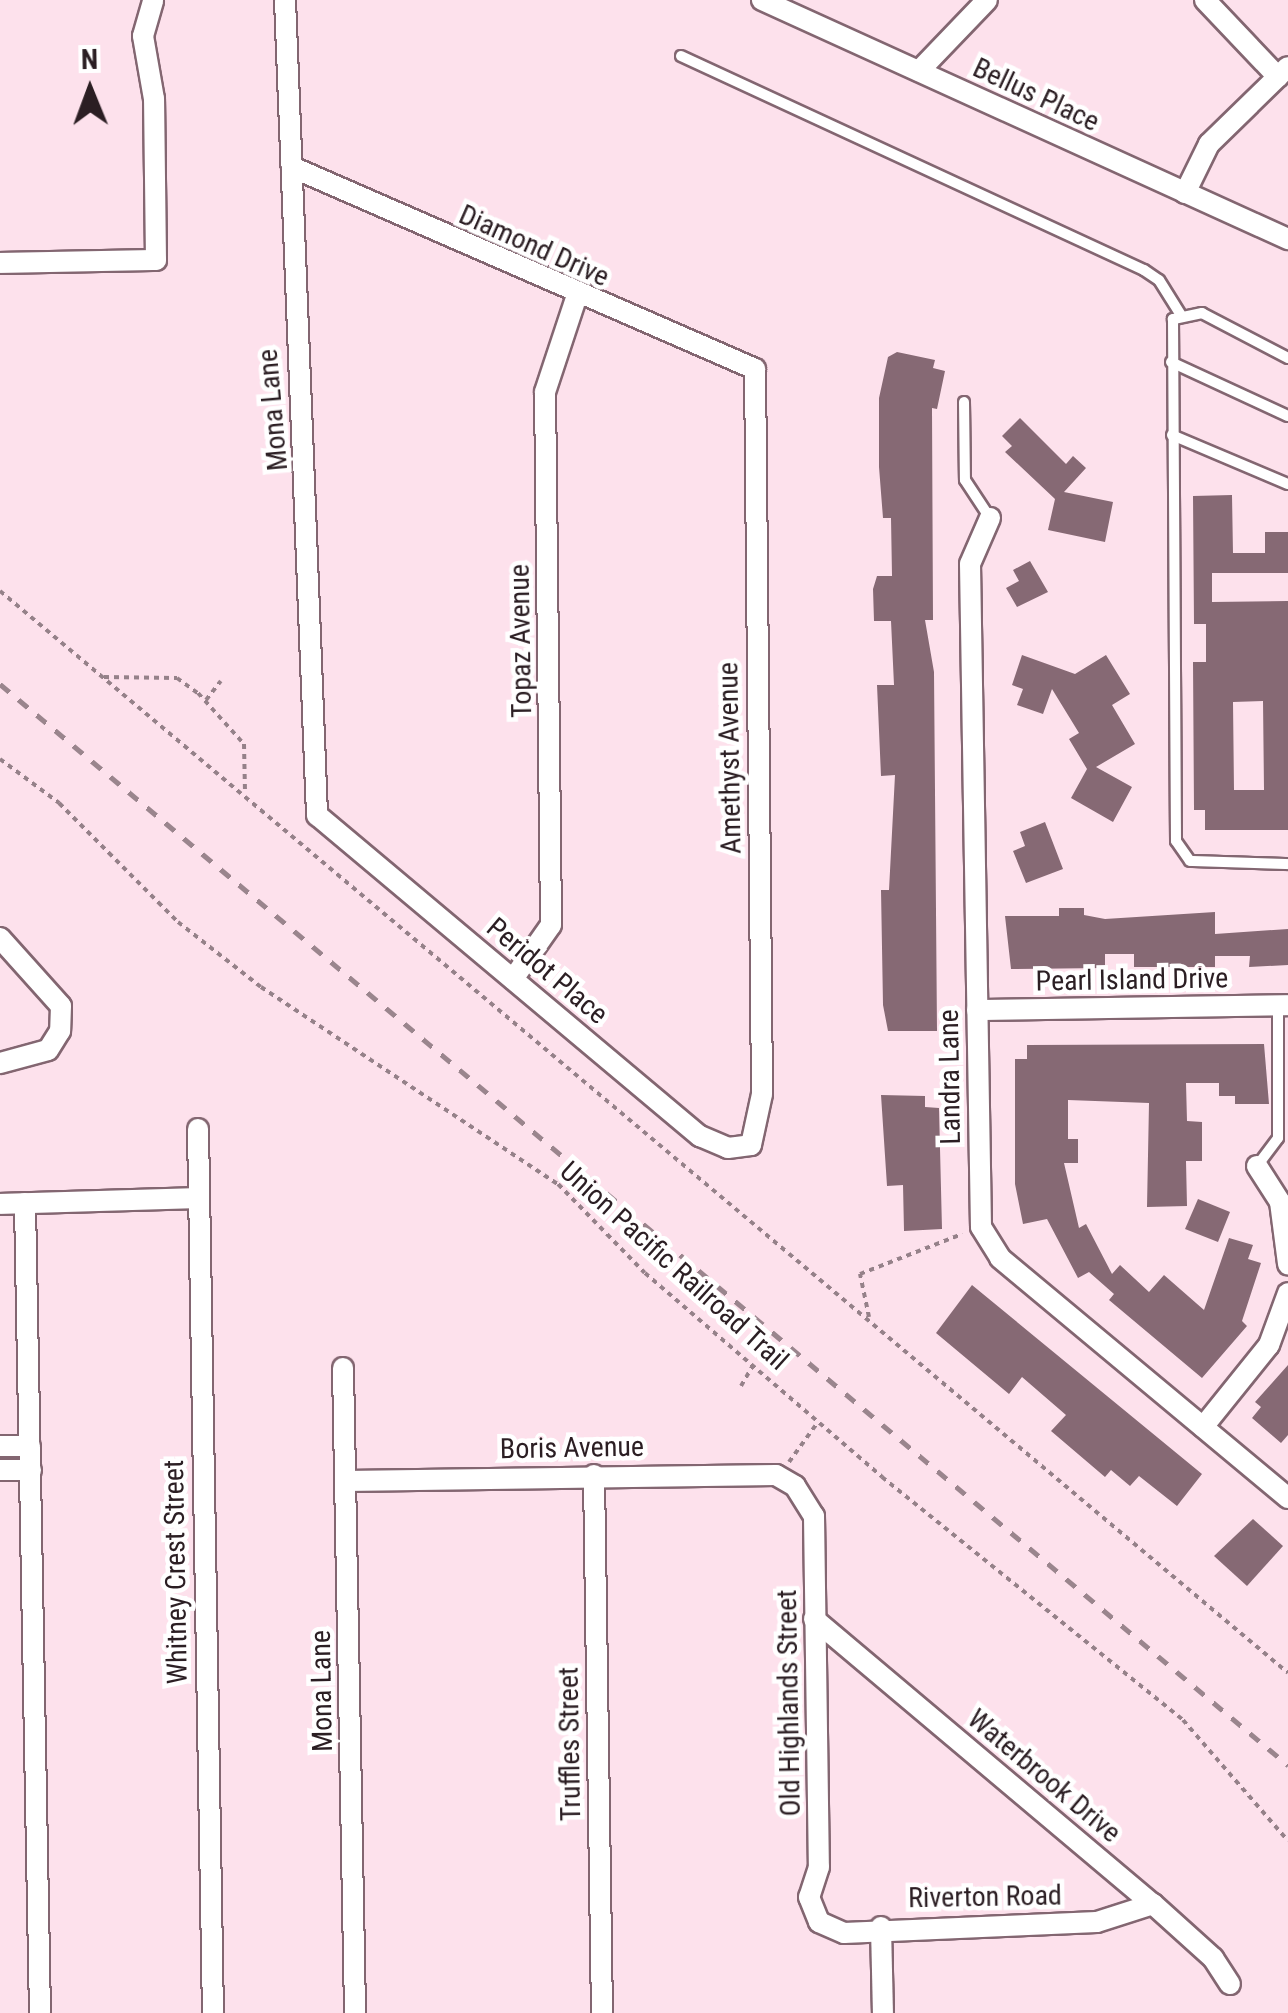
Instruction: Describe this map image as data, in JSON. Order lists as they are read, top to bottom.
{
  "streets": {
    "street": [
      "Bellus Place",
      "Diamond Drive",
      "Mona Lane",
      "Topaz Avenue",
      "Amethyst Avenue",
      "Peridot Place",
      "Pearl Island Drive",
      "Landra Lane",
      "Boris Avenue",
      "Whitney Crest Street",
      "Old Highlands Street",
      "Truffles Street",
      "Waterbrook Drive",
      "Riverton Road"
    ],
    "path": ["Union Pacific Railroad Trail"]
  },
  "crossings": [
    ["Diamond Drive", "Mona Lane"],
    ["Diamond Drive", "Topaz Avenue"],
    ["Diamond Drive", "Amethyst Avenue"],
    ["Mona Lane", "Peridot Place"],
    ["Mona Lane", "Boris Avenue"],
    ["Topaz Avenue", "Peridot Place"],
    ["Amethyst Avenue", "Peridot Place"],
    ["Pearl Island Drive", "Landra Lane"],
    ["Boris Avenue", "Old Highlands Street"],
    ["Boris Avenue", "Truffles Street"],
    ["Old Highlands Street", "Waterbrook Drive"],
    ["Old Highlands Street", "Riverton Road"],
    ["Waterbrook Drive", "Riverton Road"]
  ],
  "north": "top"
}
